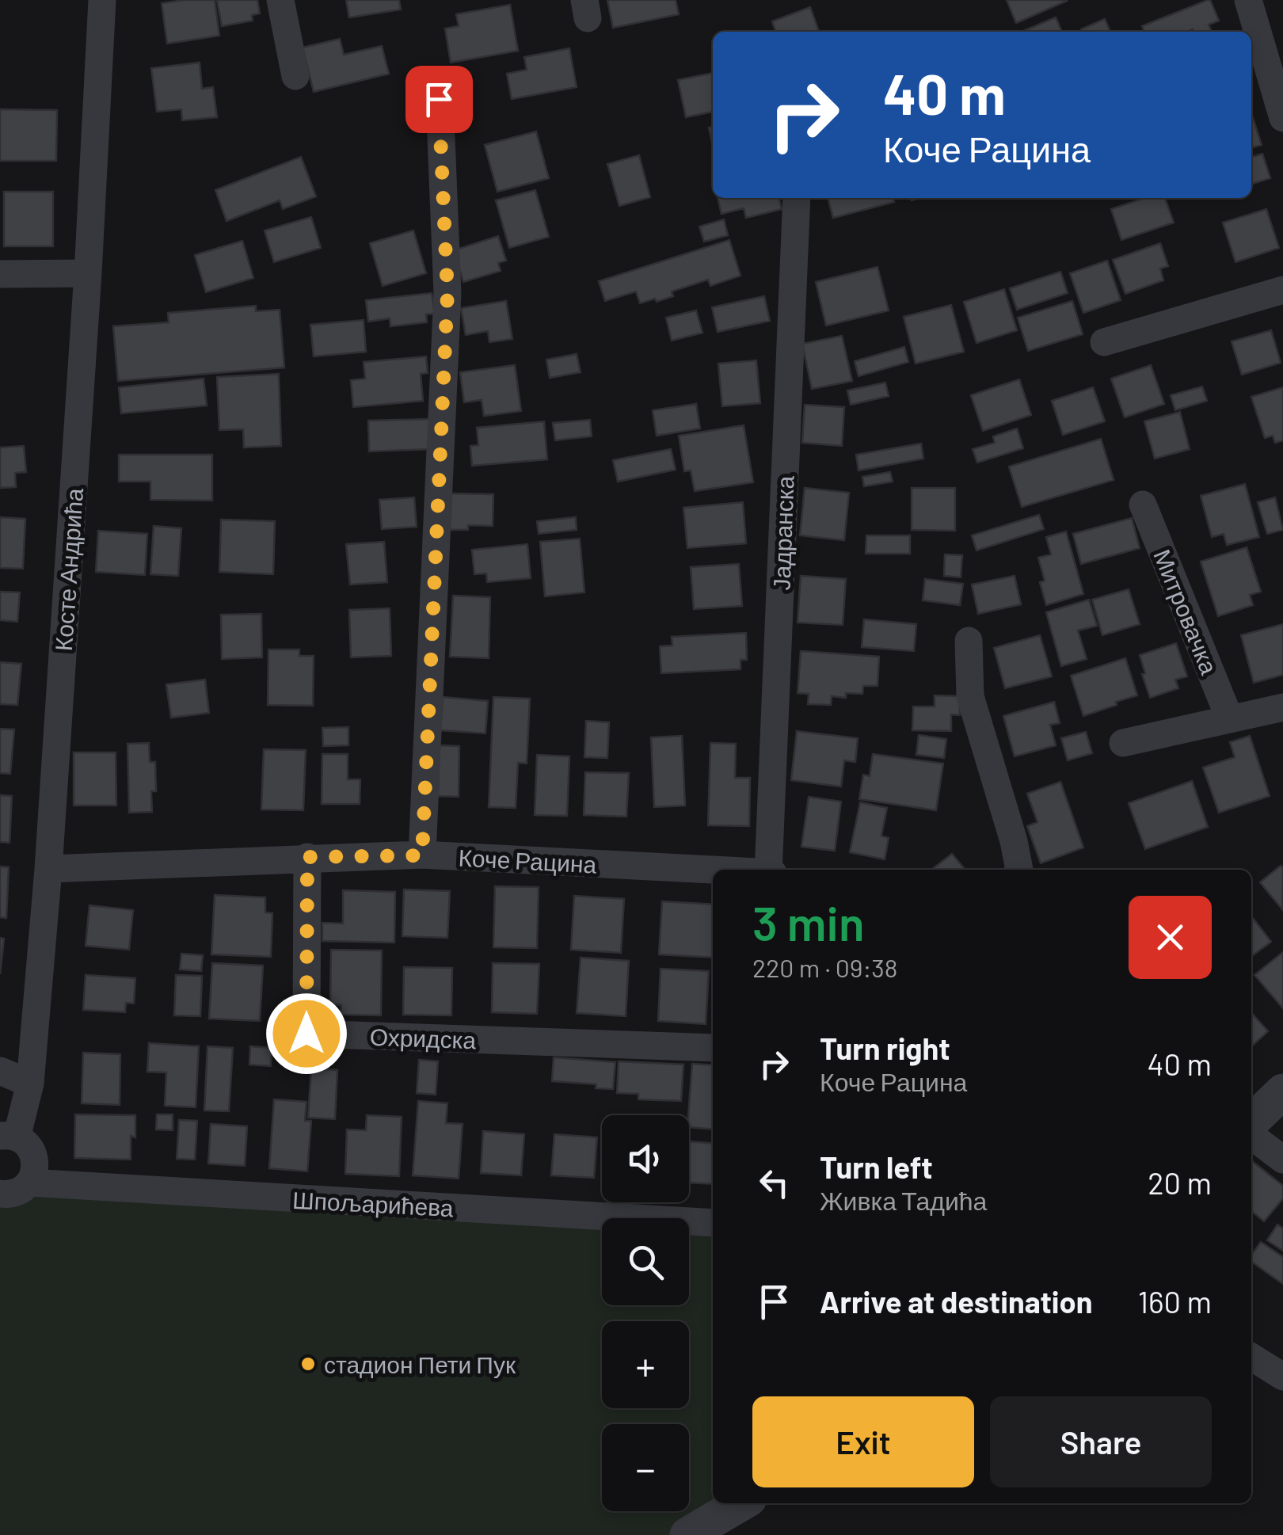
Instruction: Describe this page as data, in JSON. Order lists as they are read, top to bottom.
{
  "streets": {
    "street": [
      "Јадранска",
      "Косте Андрића",
      "Митровачка",
      "Коче Рацина",
      "Охридска",
      "Шпољарићева"
    ]
  },
  "crossings": [
    ["Косте Андрића", "Коче Рацина"],
    ["Коче Рацина", "Охридска"]
  ],
  "places": ["стадион Пети Пук"],
  "page": {
    "turn": ["40 m", "Коче Рацина"],
    "heading": ["3 min", "220 m · 09:38"],
    "list": [
      {
        "name": "Turn right",
        "note": "Коче Рацина",
        "value": "40 m"
      },
      {
        "name": "Turn left",
        "note": "Живка Тадића",
        "value": "20 m"
      },
      {
        "name": "Arrive at destination",
        "value": "160 m"
      }
    ],
    "map_buttons": ["+", "−"],
    "buttons": ["Exit", "Share"]
  }
}
